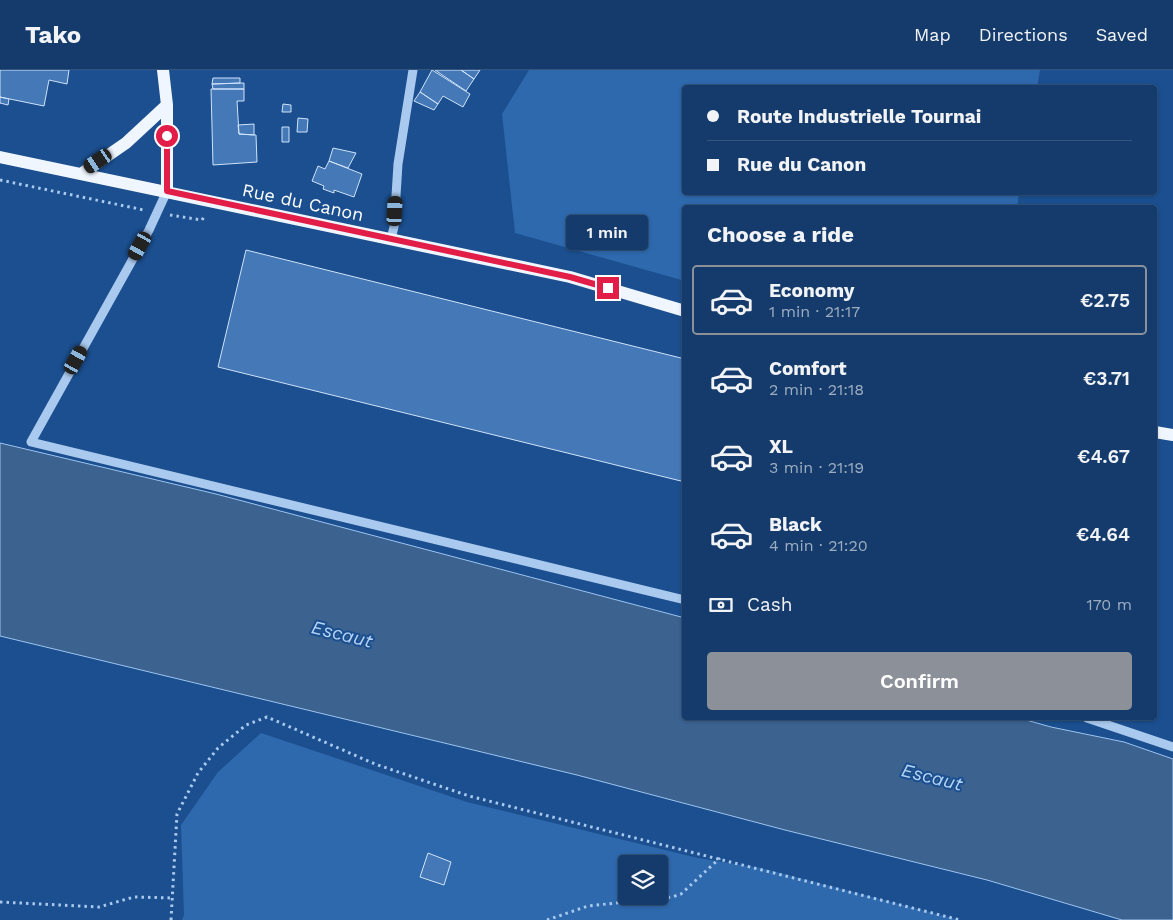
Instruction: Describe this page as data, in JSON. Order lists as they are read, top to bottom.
{
  "streets": {
    "main road": ["Rue du Canon"]
  },
  "water": ["Escaut"],
  "page": {
    "header": "Tako",
    "nav": ["Map", "Directions", "Saved"],
    "banner": ["Route Industrielle Tournai", "Rue du Canon"],
    "heading": "Choose a ride",
    "bubble": "1 min",
    "list": [
      {
        "name": "Economy",
        "note": "1 min · 21:17",
        "value": "€2.75"
      },
      {
        "name": "Comfort",
        "note": "2 min · 21:18",
        "value": "€3.71"
      },
      {
        "name": "XL",
        "note": "3 min · 21:19",
        "value": "€4.67"
      },
      {
        "name": "Black",
        "note": "4 min · 21:20",
        "value": "€4.64"
      }
    ],
    "pay": ["Cash", "170 m"],
    "buttons": "Confirm"
  }
}
